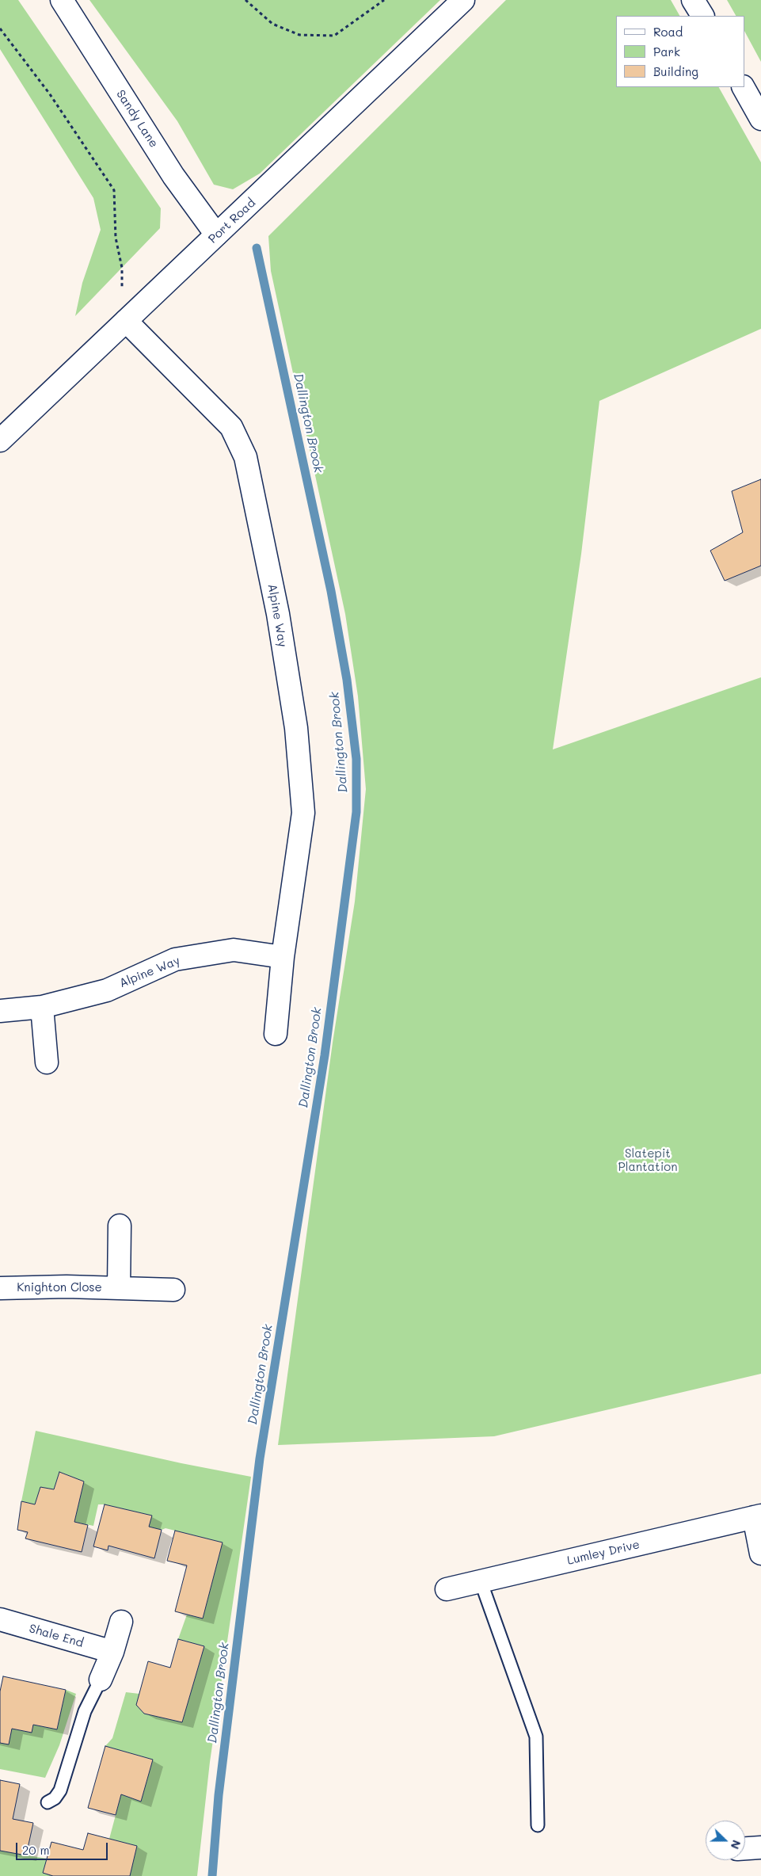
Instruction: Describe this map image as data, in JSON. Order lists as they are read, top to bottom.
{
  "streets": {
    "street": [
      "Sandy Lane",
      "Port Road",
      "Alpine Way",
      "Knighton Close",
      "Lumley Drive",
      "Shale End"
    ]
  },
  "crossings": [
    ["Sandy Lane", "Port Road"],
    ["Port Road", "Alpine Way"]
  ],
  "water": ["Dallington Brook"],
  "parks": ["Slatepit Plantation"],
  "legend": ["Road", "Park", "Building"],
  "scale_bar": "20 m",
  "north": "right"
}
